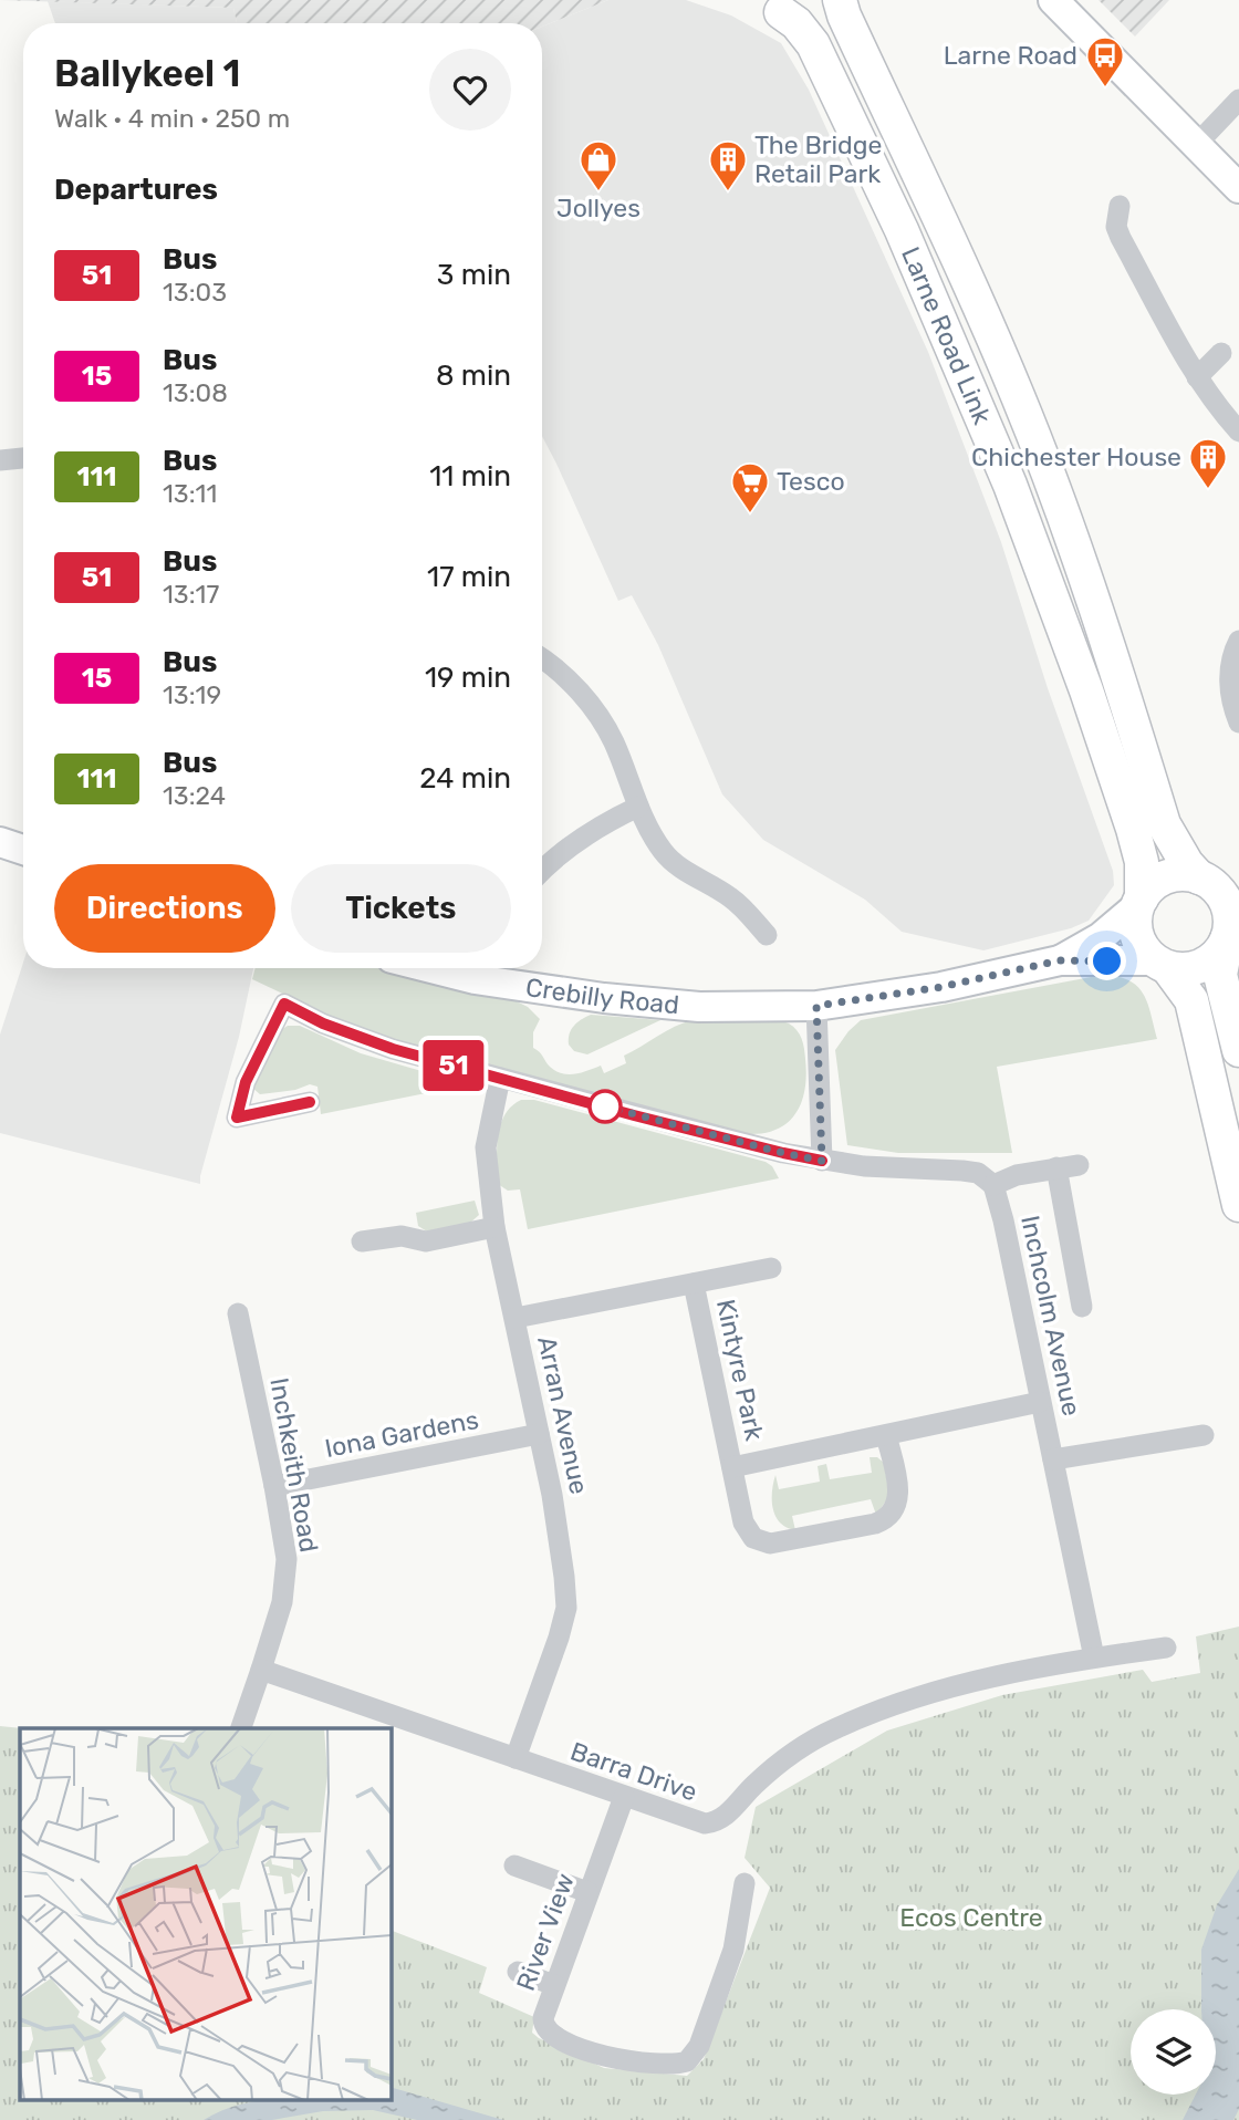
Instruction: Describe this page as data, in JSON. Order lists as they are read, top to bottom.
{
  "streets": {
    "main road": ["Larne Road Link"],
    "street": [
      "Crebilly Road",
      "Inchcolm Avenue",
      "Kintyre Park",
      "Arran Avenue",
      "Iona Gardens",
      "Inchkeith Road",
      "Barra Drive",
      "River View"
    ]
  },
  "crossings": [
    ["Larne Road Link", "Crebilly Road"],
    ["Inchcolm Avenue", "Kintyre Park"],
    ["Inchcolm Avenue", "Barra Drive"],
    ["Kintyre Park", "Arran Avenue"],
    ["Arran Avenue", "Iona Gardens"],
    ["Arran Avenue", "Barra Drive"],
    ["Iona Gardens", "Inchkeith Road"],
    ["Inchkeith Road", "Barra Drive"],
    ["Barra Drive", "River View"]
  ],
  "parks": ["Ecos Centre"],
  "places": {
    "bus stop": ["Larne Road"],
    "shop": ["Jollyes"],
    "building": ["The Bridge Retail Park", "Chichester House"],
    "supermarket": ["Tesco"]
  },
  "lines": ["bus line 51"],
  "page": {
    "on_map": "51",
    "heading": [
      ["Ballykeel 1", "Walk · 4 min · 250 m"],
      "Departures"
    ],
    "list": [
      {
        "mark": "51",
        "name": "Bus",
        "note": "13:03",
        "value": "3 min"
      },
      {
        "mark": "15",
        "name": "Bus",
        "note": "13:08",
        "value": "8 min"
      },
      {
        "mark": "111",
        "name": "Bus",
        "note": "13:11",
        "value": "11 min"
      },
      {
        "mark": "51",
        "name": "Bus",
        "note": "13:17",
        "value": "17 min"
      },
      {
        "mark": "15",
        "name": "Bus",
        "note": "13:19",
        "value": "19 min"
      },
      {
        "mark": "111",
        "name": "Bus",
        "note": "13:24",
        "value": "24 min"
      }
    ],
    "buttons": ["Directions", "Tickets"]
  }
}
